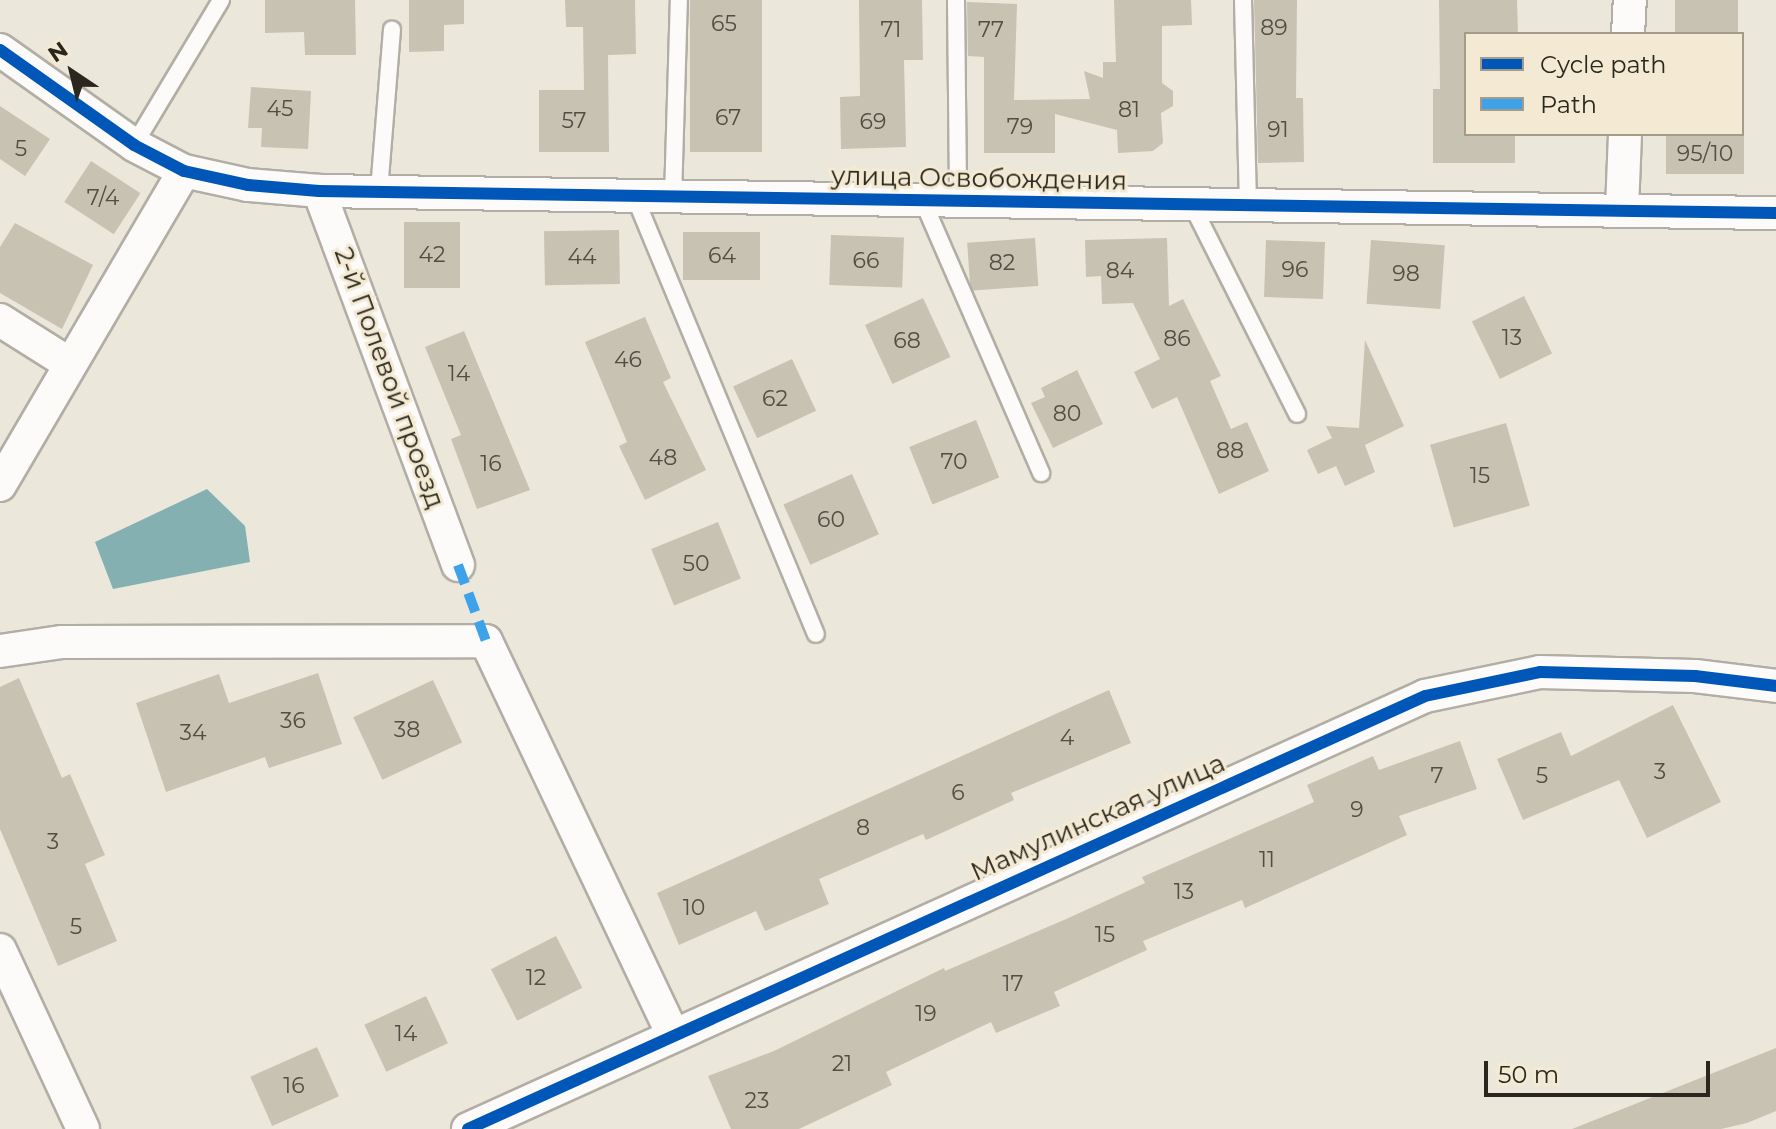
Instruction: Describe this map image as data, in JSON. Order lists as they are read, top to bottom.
{
  "streets": {
    "street": ["улица Освобождения", "2-й Полевой проезд", "Мамулинская улица"]
  },
  "crossings": [
    ["улица Освобождения", "2-й Полевой проезд"]
  ],
  "house_numbers": [
    "65",
    "89",
    "71",
    "77",
    "45",
    "81",
    "67",
    "57",
    "69",
    "79",
    "91",
    "5",
    "95/10",
    "7/4",
    "42",
    "64",
    "44",
    "66",
    "82",
    "96",
    "84",
    "98",
    "13",
    "86",
    "68",
    "46",
    "14",
    "62",
    "80",
    "88",
    "48",
    "70",
    "16",
    "15",
    "60",
    "50",
    "36",
    "38",
    "34",
    "4",
    "3",
    "7",
    "5",
    "6",
    "9",
    "8",
    "3",
    "11",
    "13",
    "10",
    "5",
    "15",
    "12",
    "17",
    "19",
    "14",
    "21",
    "16",
    "23"
  ],
  "legend": ["Cycle path", "Path"],
  "scale_bar": "50 m",
  "north": "top left"
}
